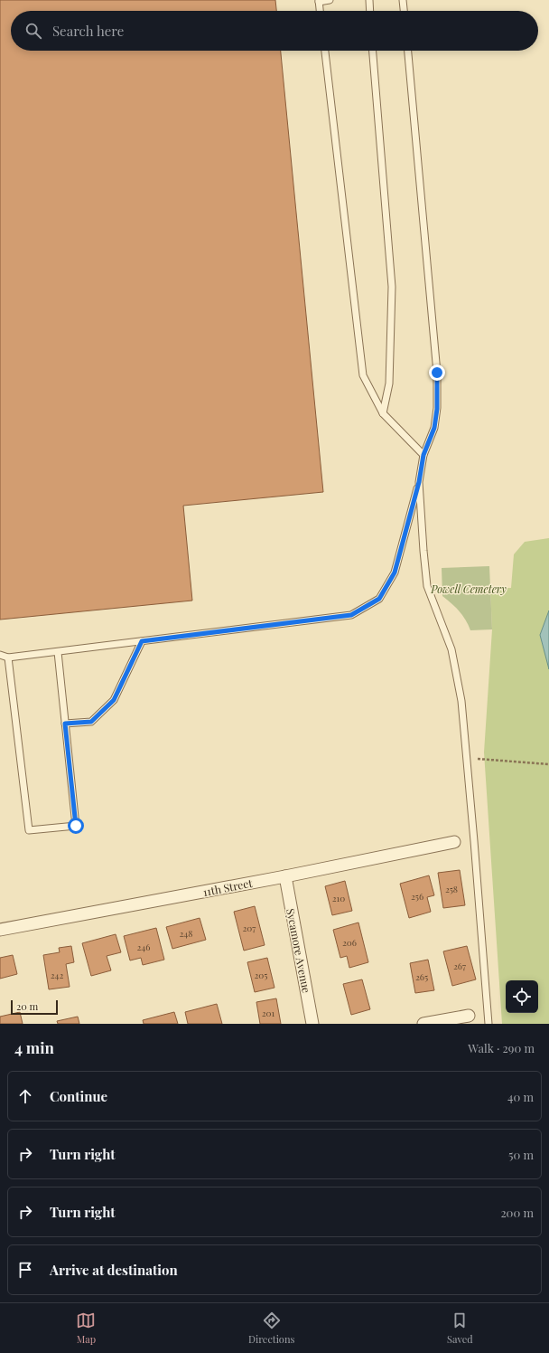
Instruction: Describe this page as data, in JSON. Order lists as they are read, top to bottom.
{
  "streets": {
    "street": ["11th Street", "Sycamore Avenue"]
  },
  "crossings": [
    ["11th Street", "Sycamore Avenue"]
  ],
  "parks": ["Powell Cemetery"],
  "house_numbers": [
    "258",
    "256",
    "210",
    "207",
    "248",
    "206",
    "246",
    "267",
    "242",
    "205",
    "265",
    "201"
  ],
  "scale_bar": "20 m",
  "page": {
    "search": "Search here",
    "scale": "20 m",
    "heading": ["4 min", "Walk · 290 m"],
    "list": [
      ["Continue", "40 m"],
      ["Turn right", "50 m"],
      ["Turn right", "200 m"],
      "Arrive at destination"
    ],
    "nav": ["Map", "Directions", "Saved"]
  }
}
